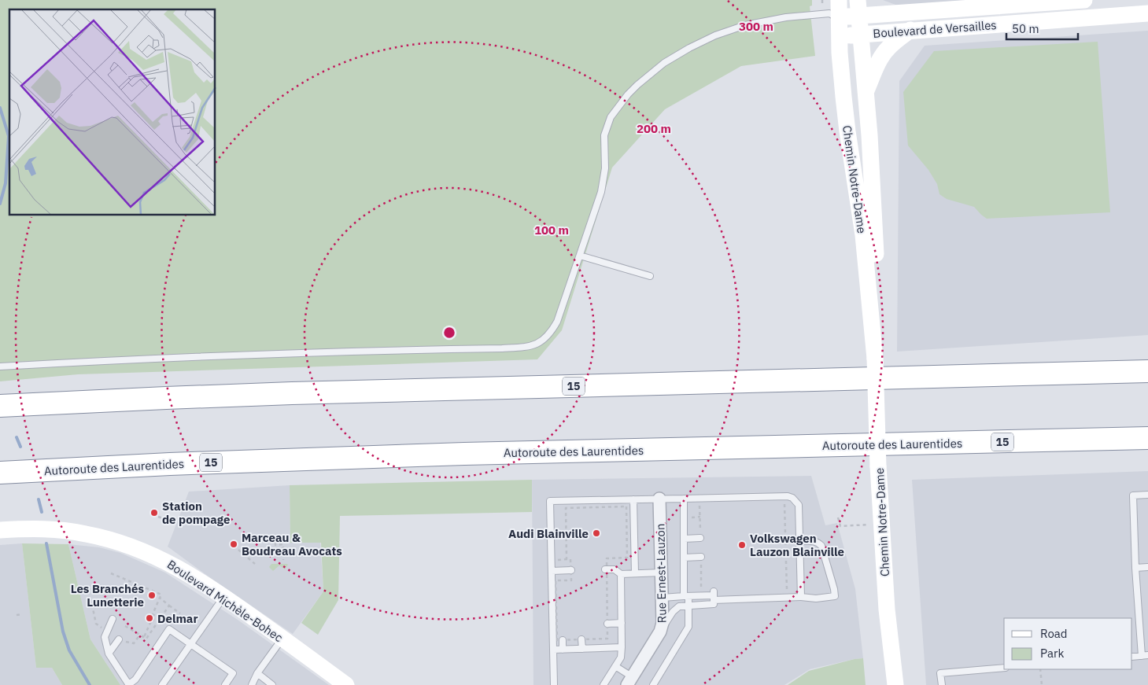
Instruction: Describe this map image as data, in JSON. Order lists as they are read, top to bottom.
{
  "streets": {
    "highway": ["15", "Autoroute des Laurentides"],
    "street": [
      "Boulevard de Versailles",
      "Chemin Notre-Dame",
      "Rue Ernest-Lauzon",
      "Boulevard Michèle-Bohec"
    ]
  },
  "crossings": [
    ["Boulevard de Versailles", "Chemin Notre-Dame"]
  ],
  "places": [
    "Station de pompage",
    "Audi Blainville",
    "Marceau & Boudreau Avocats",
    "Volkswagen Lauzon Blainville",
    "Les Branchés Lunetterie",
    "Delmar"
  ],
  "legend": ["Road", "Park"],
  "scale_bar": "50 m",
  "rings": ["300 m", "200 m", "100 m"]
}
